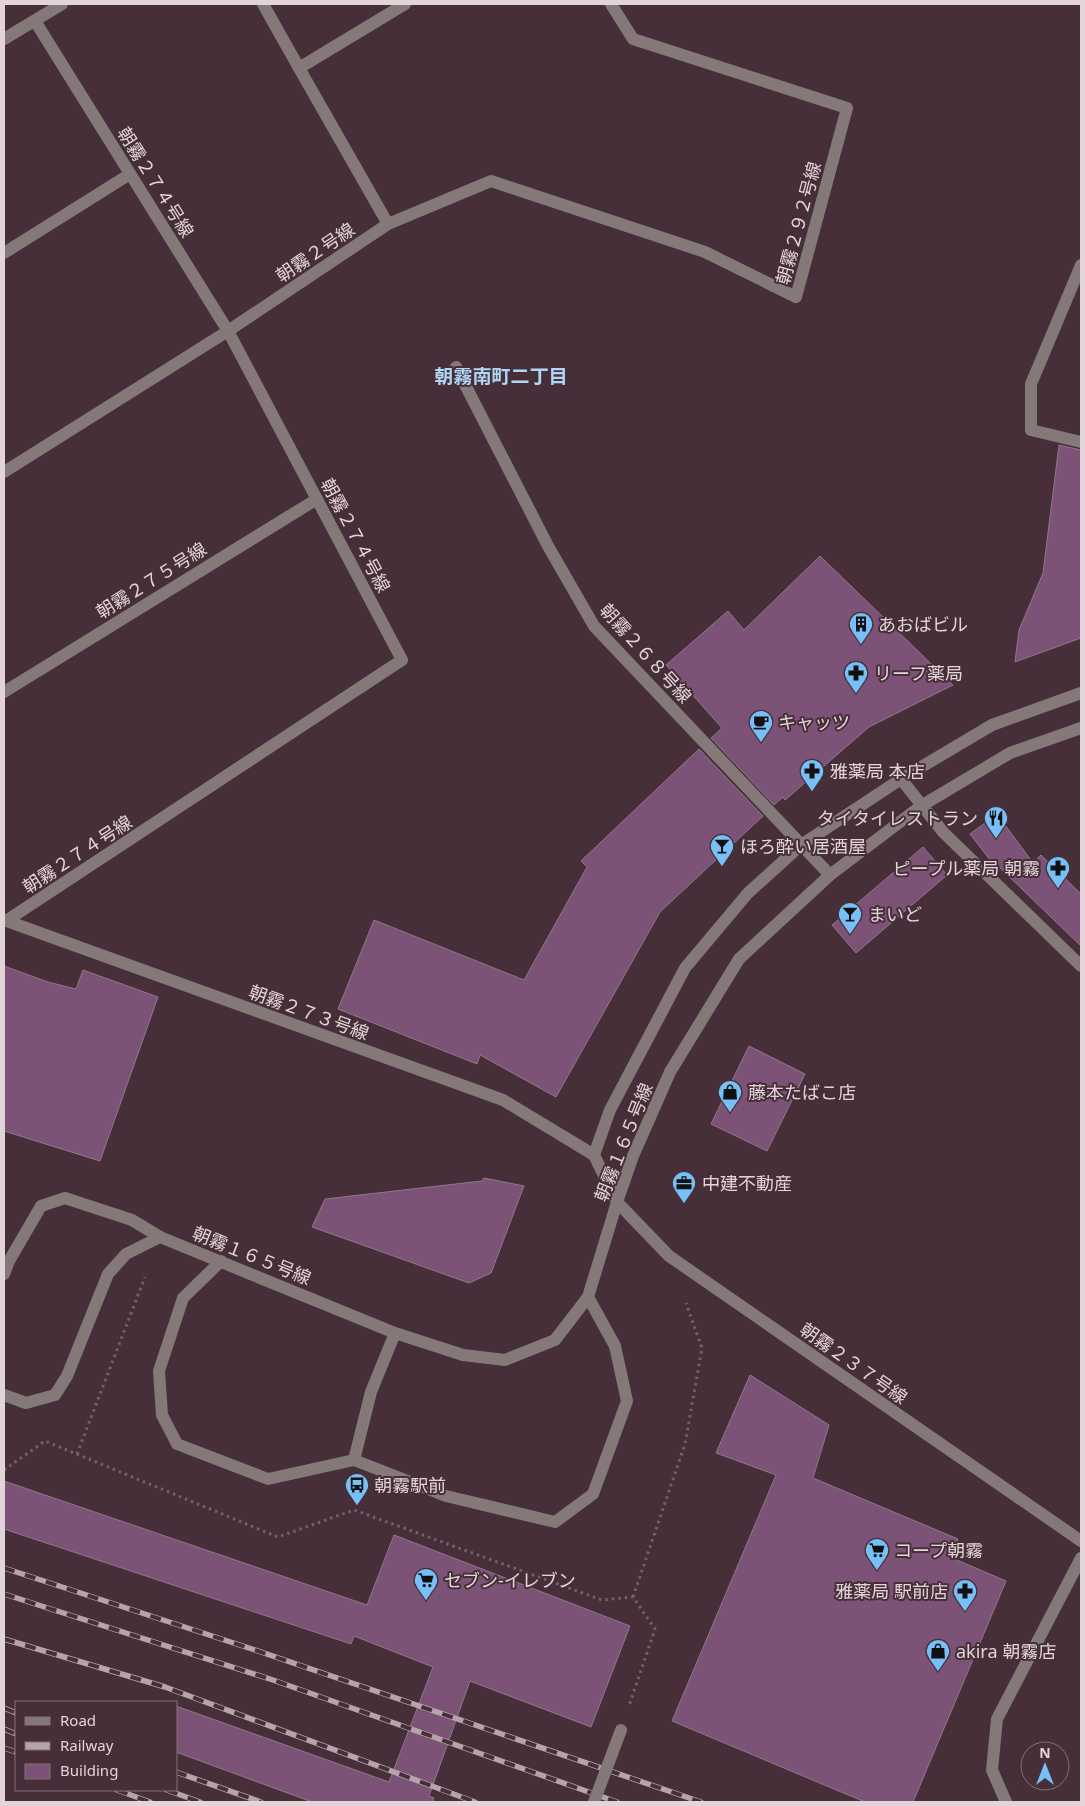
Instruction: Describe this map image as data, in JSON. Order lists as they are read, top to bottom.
{
  "streets": {
    "street": [
      "朝霧２７４号線",
      "朝霧２９２号線",
      "朝霧２号線",
      "朝霧２７５号線",
      "朝霧２６８号線",
      "朝霧２７３号線",
      "朝霧１６５号線",
      "朝霧２３７号線"
    ]
  },
  "crossings": [
    ["朝霧２７４号線", "朝霧２号線"],
    ["朝霧２７４号線", "朝霧２７５号線"],
    ["朝霧２７４号線", "朝霧２７３号線"],
    ["朝霧２９２号線", "朝霧２号線"],
    ["朝霧２６８号線", "朝霧１６５号線"],
    ["朝霧２７３号線", "朝霧１６５号線"],
    ["朝霧２７３号線", "朝霧２３７号線"],
    ["朝霧１６５号線", "朝霧２３７号線"]
  ],
  "districts": ["朝霧南町二丁目"],
  "places": {
    "building": ["あおばビル"],
    "pharmacy": [
      "リーフ薬局",
      "雅薬局 本店",
      "ピープル薬局 朝霧",
      "雅薬局 駅前店"
    ],
    "cafe": ["キャッツ"],
    "restaurant": ["タイタイレストラン"],
    "bar": ["ほろ酔い居酒屋", "まいど"],
    "shop": ["藤本たばこ店", "akira 朝霧店"],
    "office": ["中建不動産"],
    "bus stop": ["朝霧駅前"],
    "supermarket": ["コープ朝霧", "セブン-イレブン"]
  },
  "legend": ["Road", "Railway", "Building"],
  "north": "top"
}
